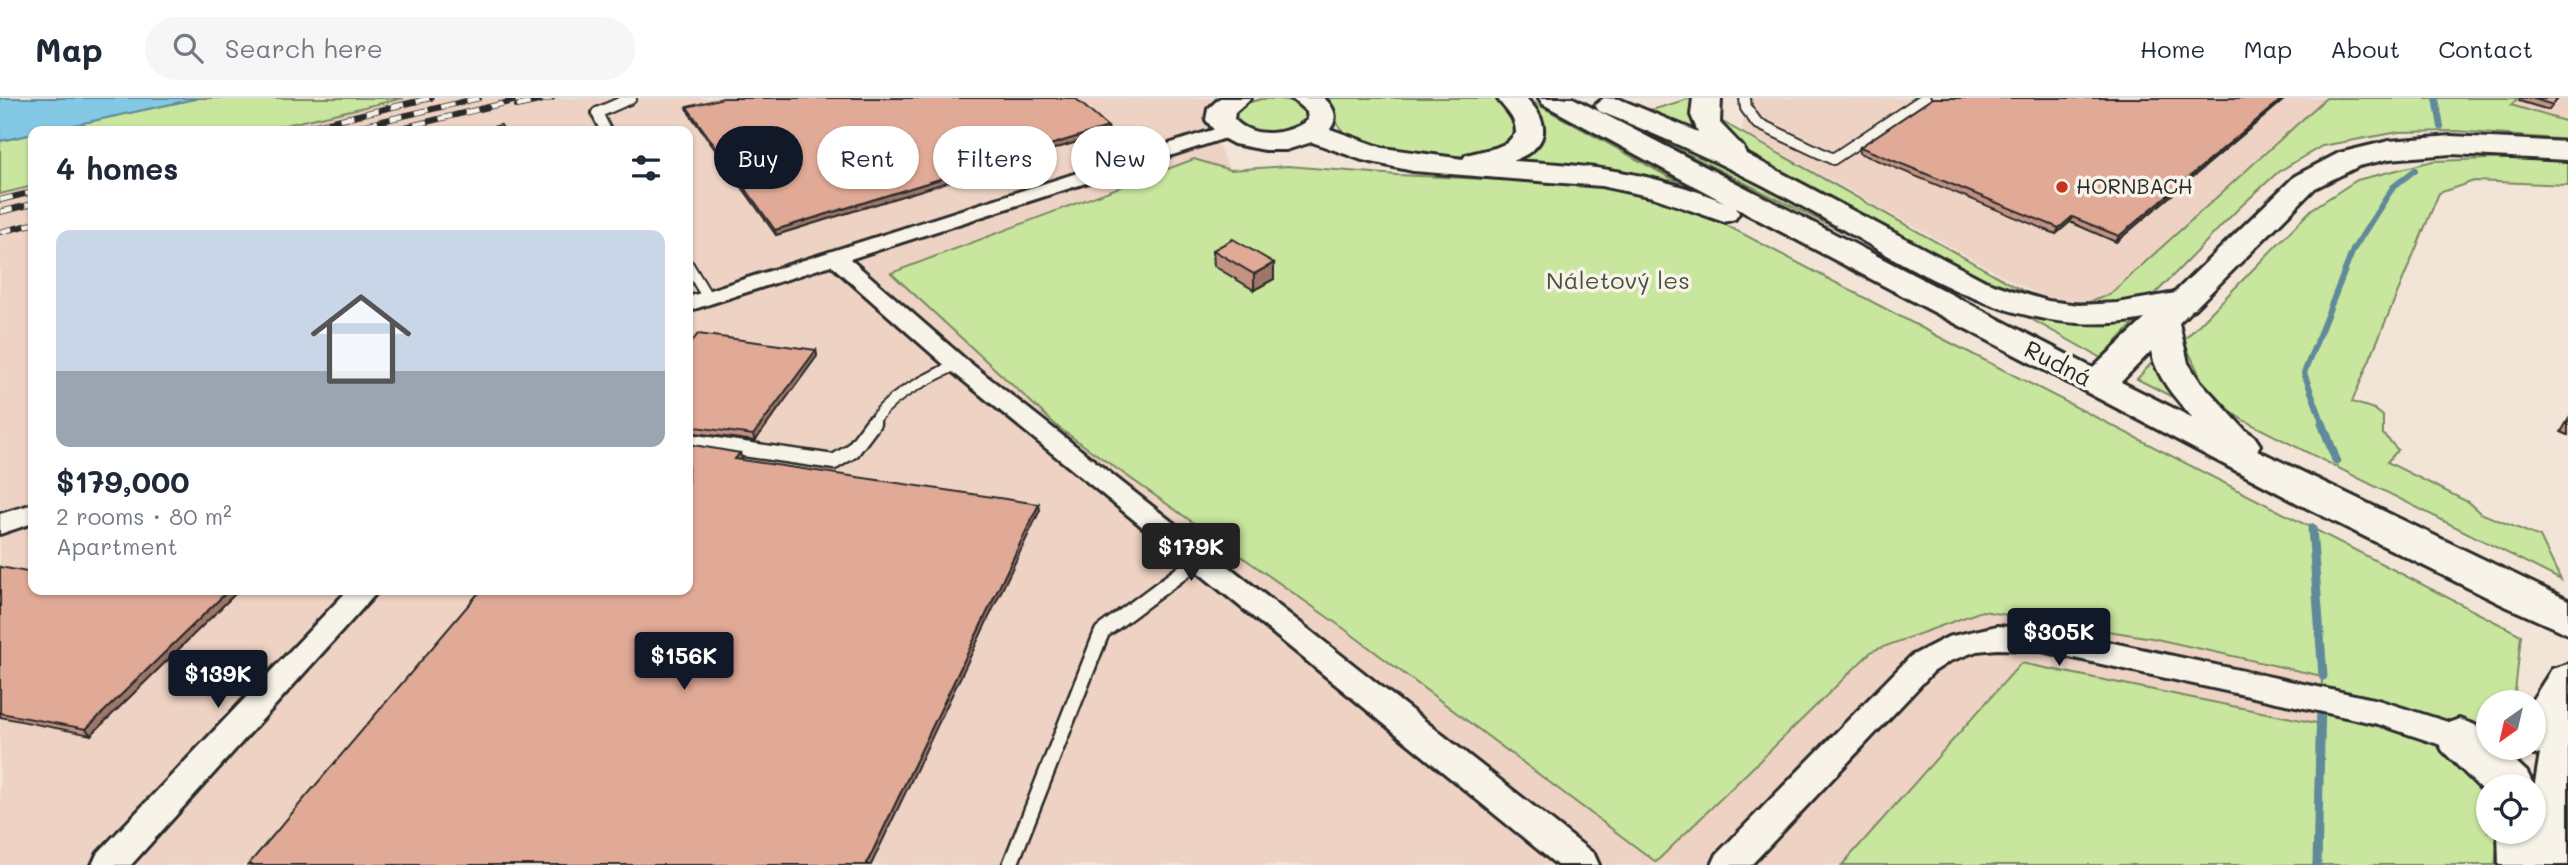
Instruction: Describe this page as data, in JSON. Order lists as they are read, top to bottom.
{
  "streets": {
    "main road": ["Rudná"]
  },
  "parks": ["Náletový les"],
  "places": ["HORNBACH"],
  "north": "bottom left",
  "page": {
    "header": "Map",
    "search": "Search here",
    "nav": [
      "Home",
      "Map",
      "About",
      "Contact"
    ],
    "chip": [
      "Buy",
      "Rent",
      "Filters",
      "New"
    ],
    "heading": "4 homes",
    "list": [
      {
        "name": "$179,000",
        "note": "2 rooms · 80 m² · Apartment"
      }
    ],
    "price": [
      "$179K",
      "$305K",
      "$156K",
      "$139K"
    ]
  }
}
